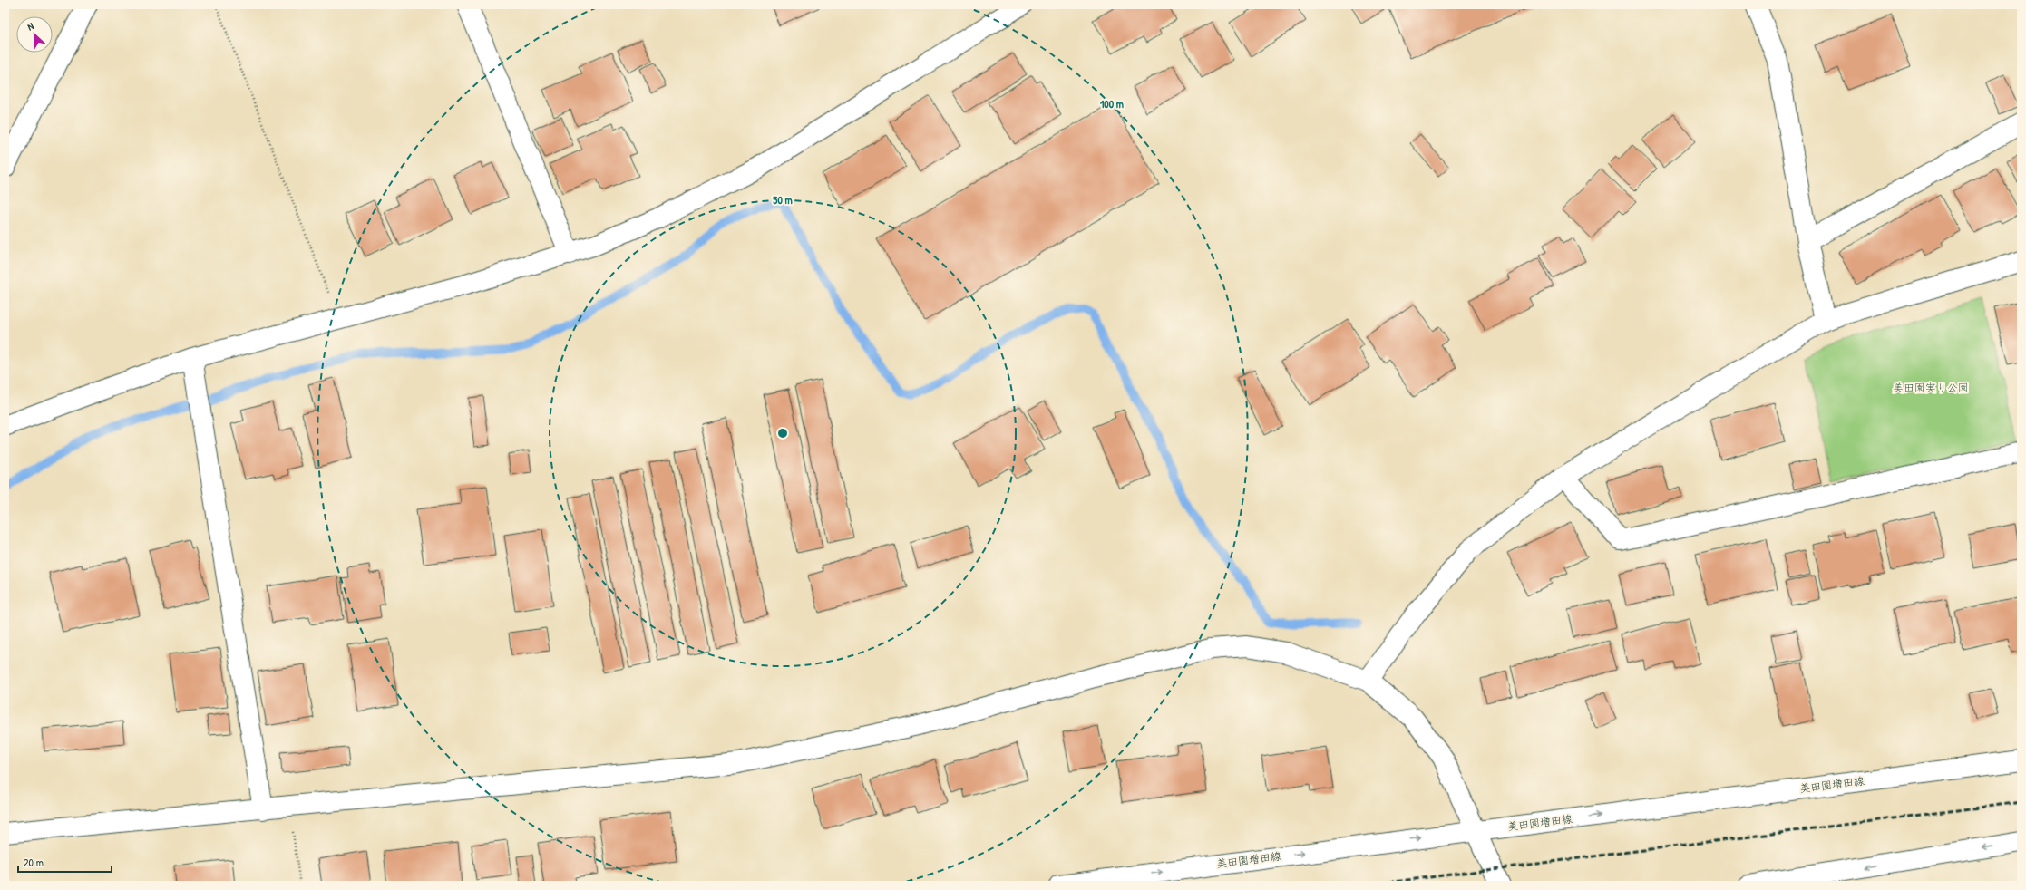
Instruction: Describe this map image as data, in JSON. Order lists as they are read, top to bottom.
{
  "streets": {
    "street": ["美田園増田線"]
  },
  "parks": ["美田園実り公園"],
  "scale_bar": "20 m",
  "north": "top left",
  "rings": ["100 m", "50 m"]
}
